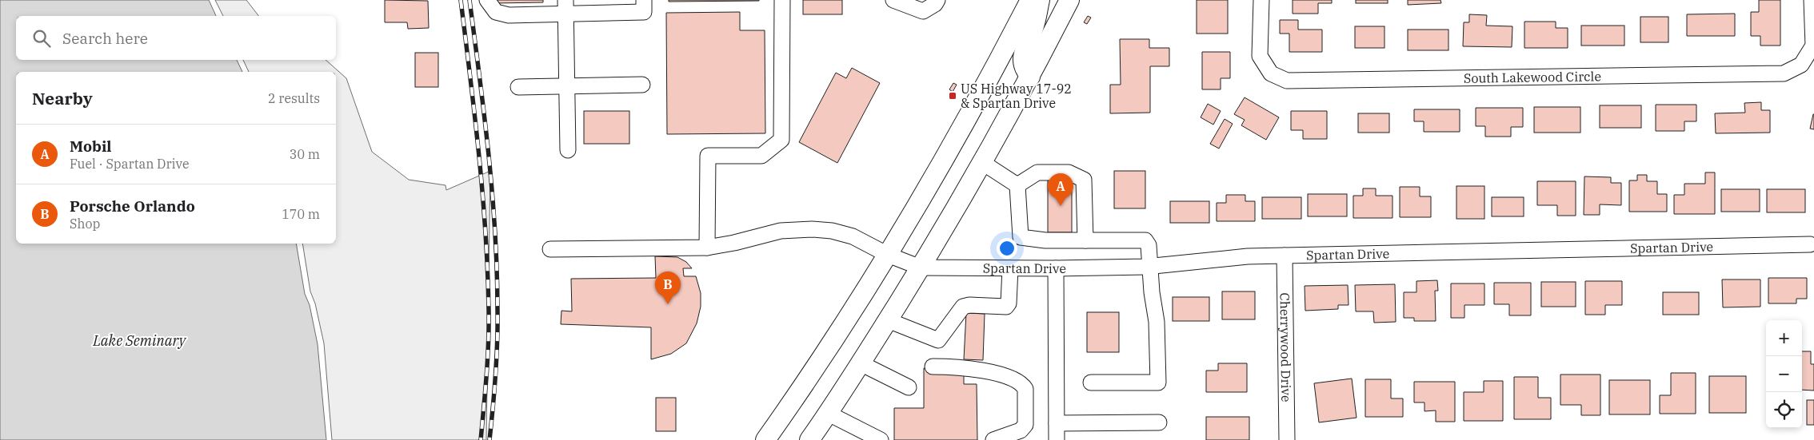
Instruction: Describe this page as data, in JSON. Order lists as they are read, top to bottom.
{
  "streets": {
    "street": ["South Lakewood Circle", "Spartan Drive", "Cherrywood Drive"]
  },
  "crossings": [
    ["Spartan Drive", "Cherrywood Drive"]
  ],
  "water": ["Lake Seminary"],
  "places": {
    "transit": ["US Highway 17-92 & Spartan Drive"]
  },
  "page": {
    "search": "Search here",
    "heading": ["Nearby", "2 results"],
    "list": [
      {
        "mark": "A",
        "name": "Mobil",
        "note": "Fuel · Spartan Drive",
        "value": "30 m"
      },
      {
        "mark": "B",
        "name": "Porsche Orlando",
        "note": "Shop",
        "value": "170 m"
      }
    ],
    "pins": ["A", "B"],
    "map_buttons": ["+", "−"]
  }
}
